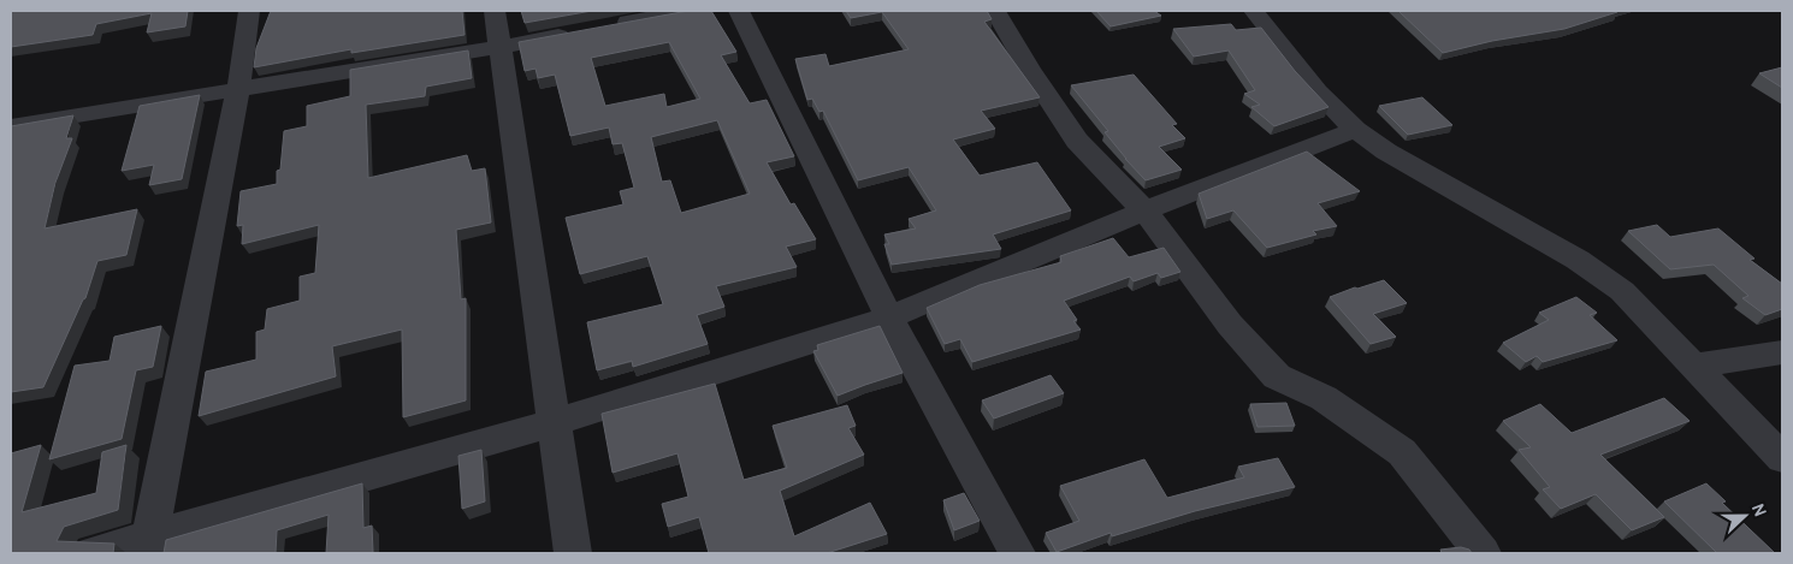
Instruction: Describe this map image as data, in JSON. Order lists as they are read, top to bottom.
{
  "north": "right"
}
